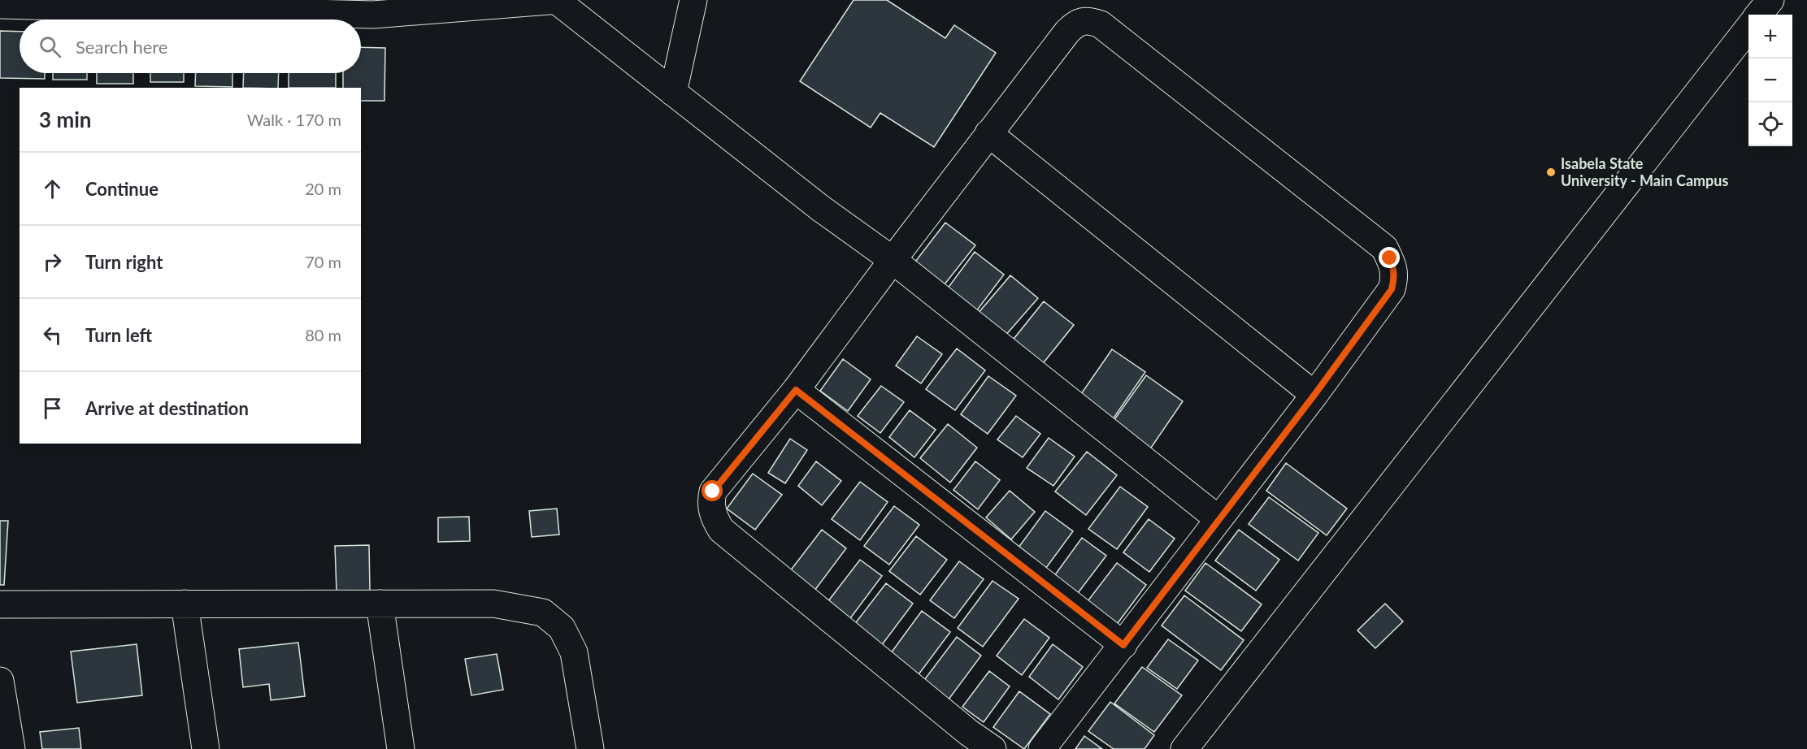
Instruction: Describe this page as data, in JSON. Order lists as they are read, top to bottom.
{
  "places": ["Isabela State University - Main Campus"],
  "page": {
    "map_buttons": ["+", "−"],
    "search": "Search here",
    "heading": ["3 min", "Walk · 170 m"],
    "list": [
      ["Continue", "20 m"],
      ["Turn right", "70 m"],
      ["Turn left", "80 m"],
      "Arrive at destination"
    ]
  }
}
